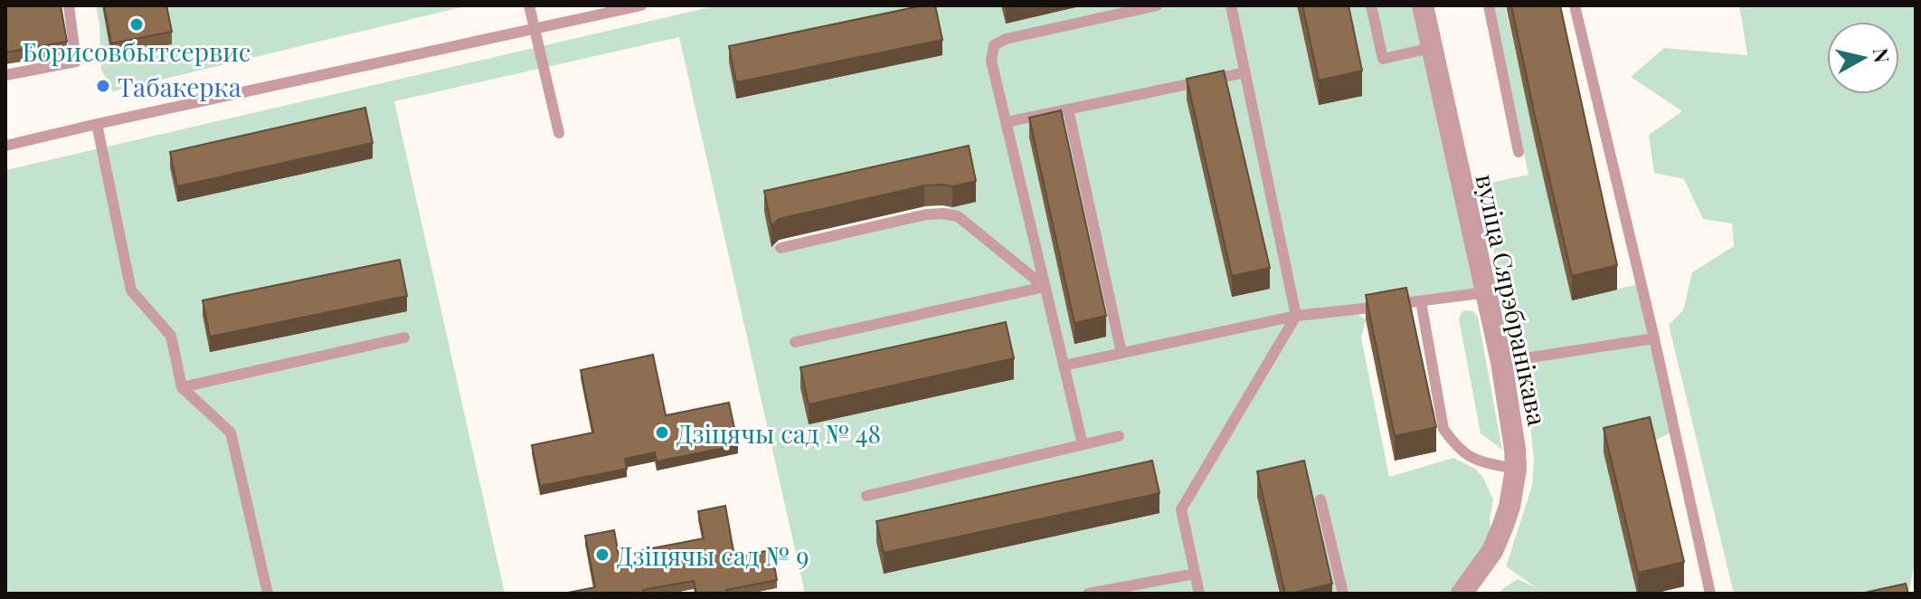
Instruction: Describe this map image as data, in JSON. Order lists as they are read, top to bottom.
{
  "streets": {
    "street": ["вуліца Сярэбранікава"]
  },
  "places": [
    "Борисовбытсервис",
    "Табакерка",
    "Дзіцячы сад № 48",
    "Дзіцячы сад № 9"
  ],
  "north": "right"
}
